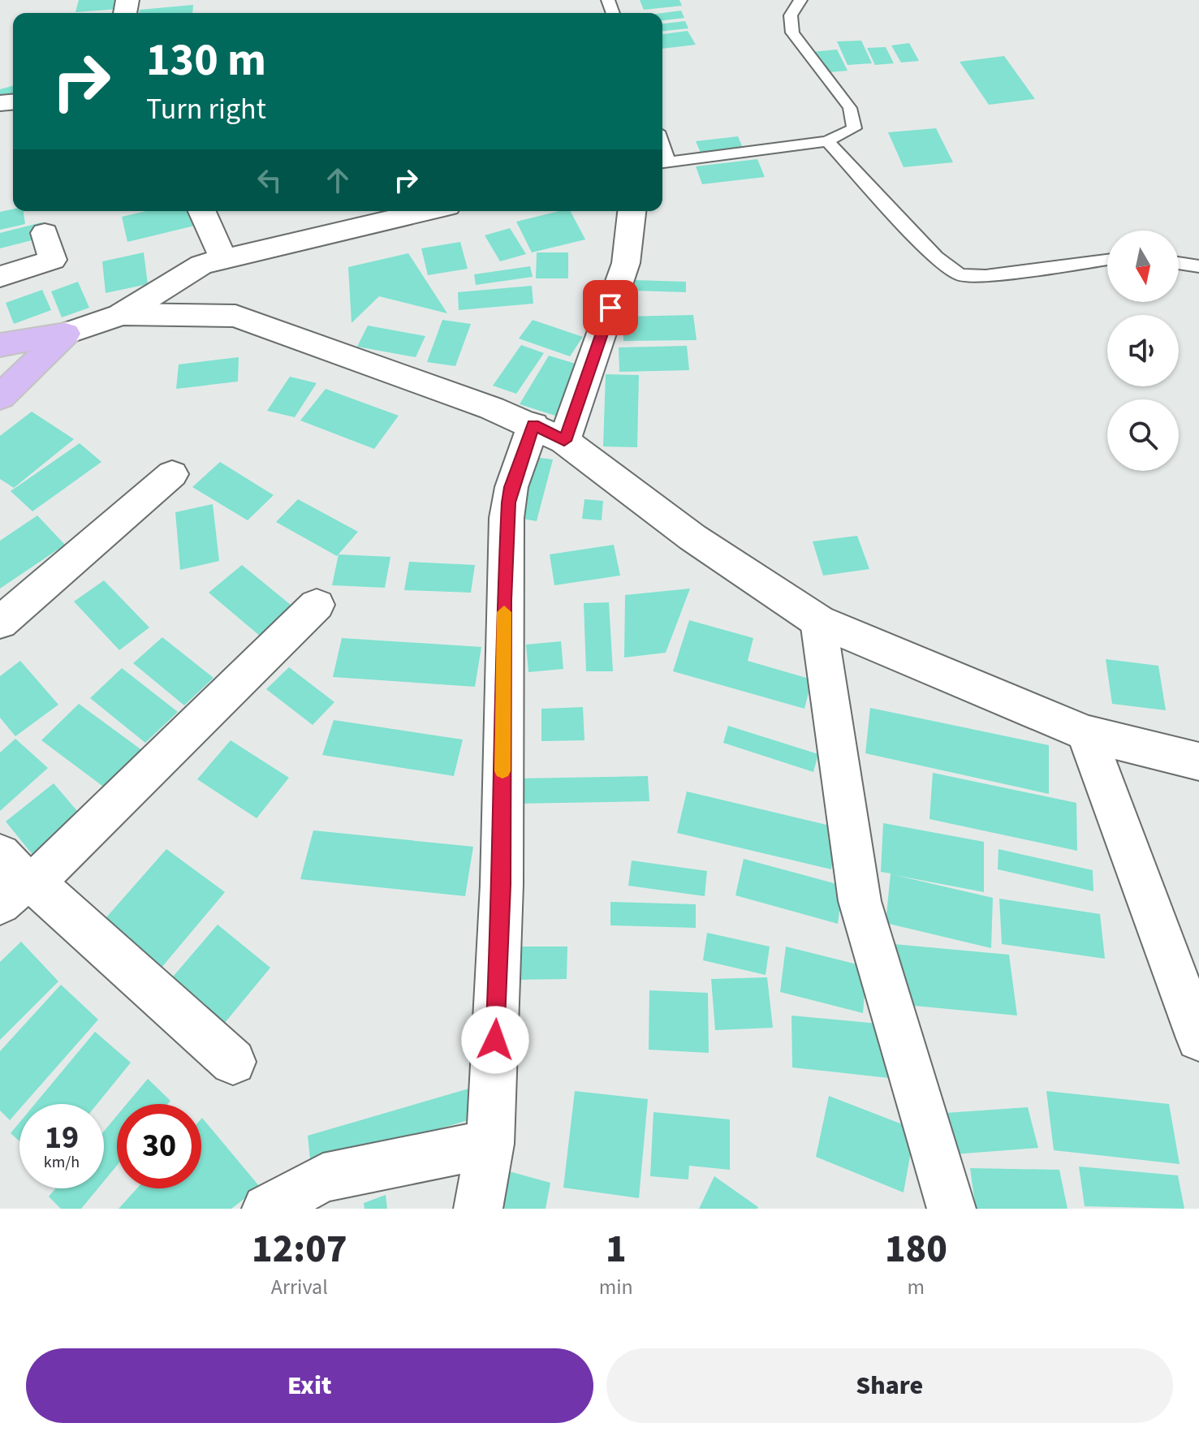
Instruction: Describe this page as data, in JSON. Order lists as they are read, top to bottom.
{
  "north": "bottom",
  "page": {
    "turn": ["130 m", "Turn right"],
    "speed": "19 km/h",
    "limit": "30",
    "eta": [
      "12:07",
      "Arrival",
      "1",
      "min",
      "180",
      "m"
    ],
    "buttons": ["Exit", "Share"]
  }
}
